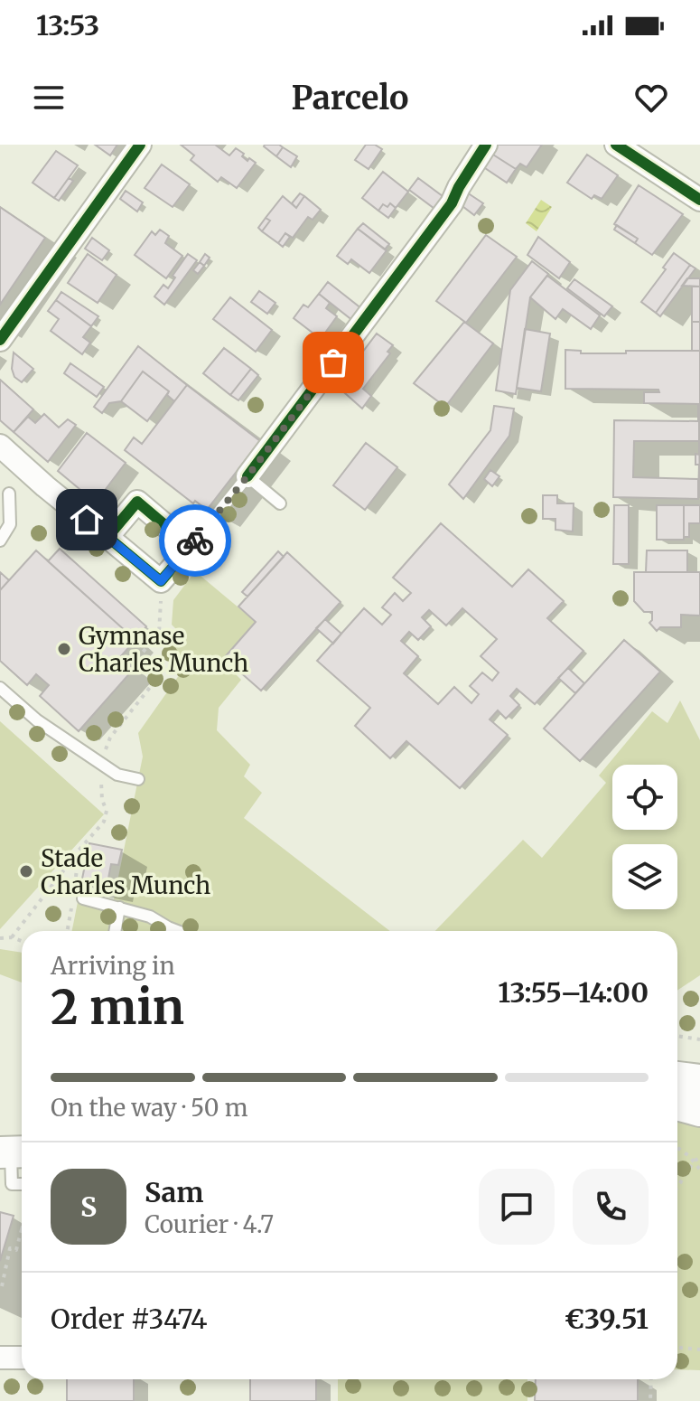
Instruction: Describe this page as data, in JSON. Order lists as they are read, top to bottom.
{
  "places": ["Gymnase Charles Munch", "Stade Charles Munch"],
  "page": {
    "status": "13:53",
    "header": "Parcelo",
    "heading": ["2 min", "Arriving in", "13:55–14:00"],
    "panel": [
      "Sam",
      "Courier · 4.7",
      "Order #3474",
      "€39.51"
    ],
    "bar": "On the way · 50 m",
    "round": "S"
  }
}
